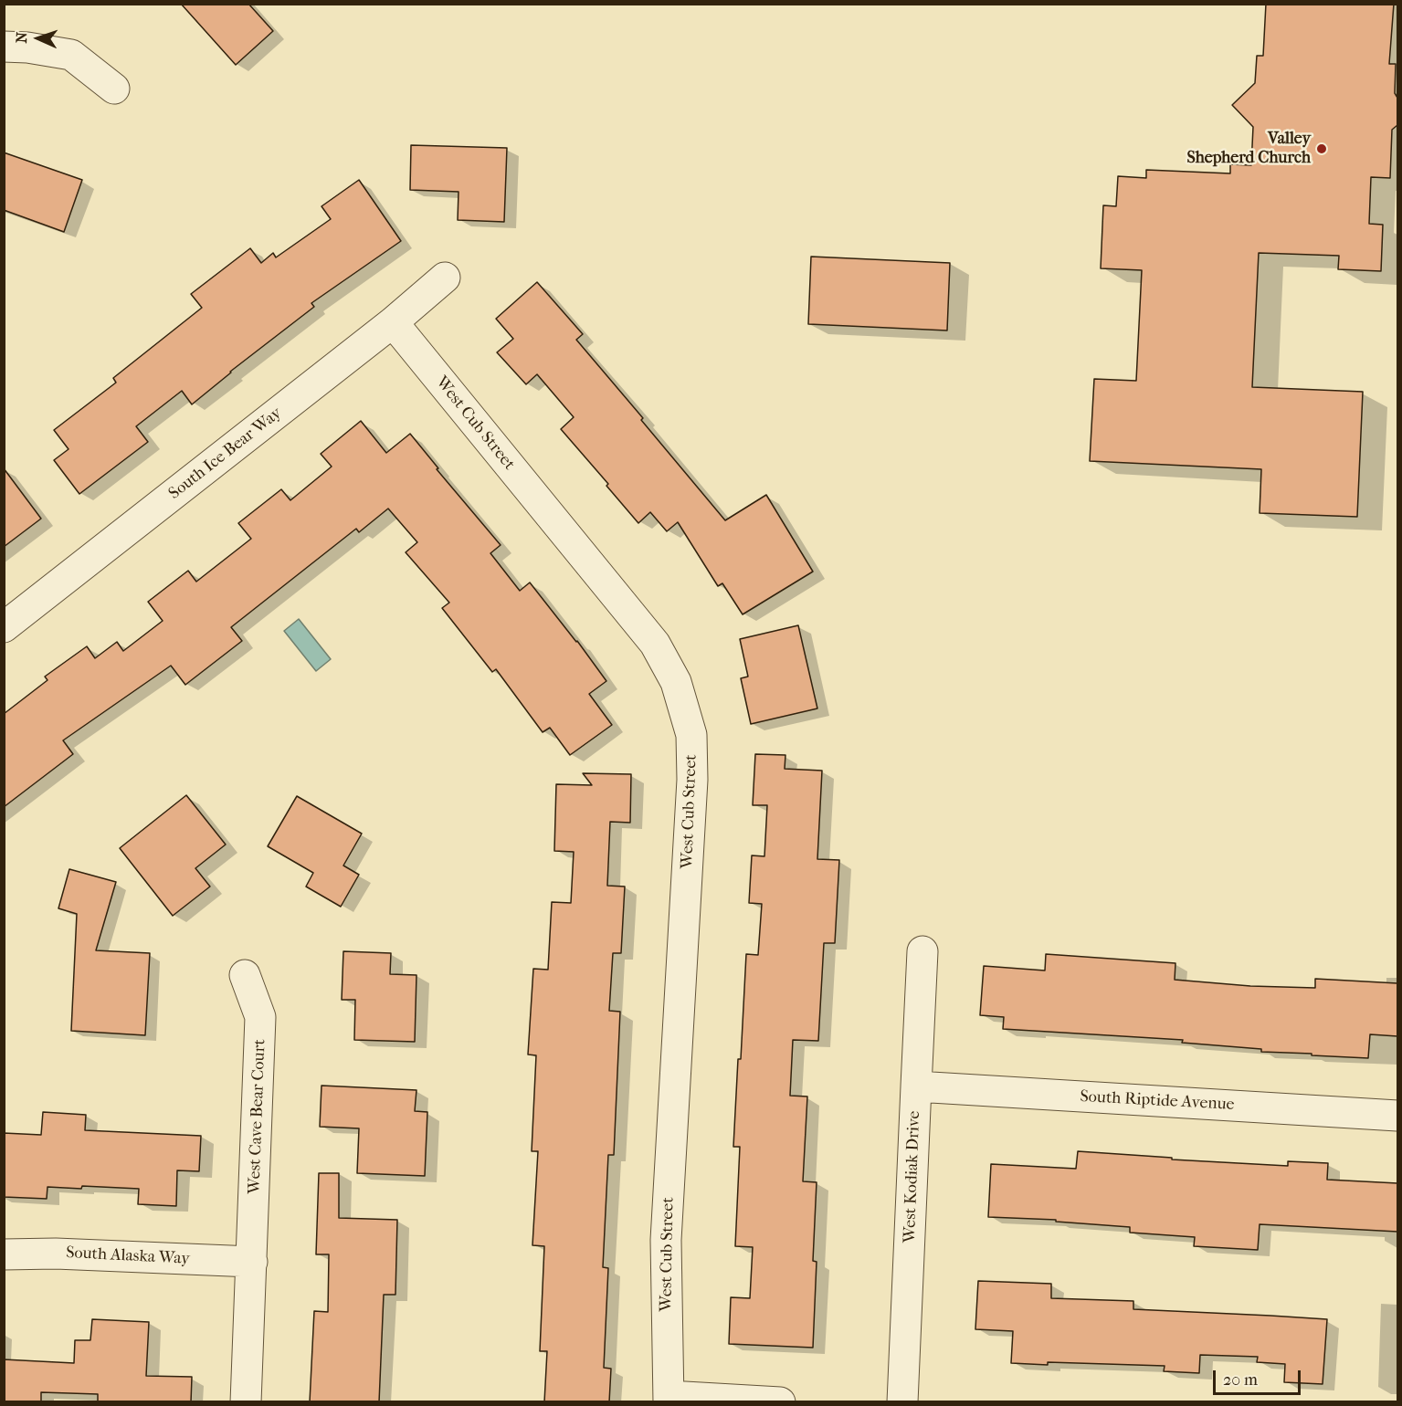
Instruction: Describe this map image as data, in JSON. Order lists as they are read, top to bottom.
{
  "streets": {
    "street": [
      "West Cub Street",
      "South Ice Bear Way",
      "South Riptide Avenue",
      "West Cave Bear Court",
      "West Kodiak Drive",
      "South Alaska Way"
    ]
  },
  "crossings": [
    ["West Cub Street", "South Ice Bear Way"],
    ["South Riptide Avenue", "West Kodiak Drive"],
    ["West Cave Bear Court", "South Alaska Way"]
  ],
  "places": ["Valley Shepherd Church"],
  "scale_bar": "20 m",
  "north": "left"
}
